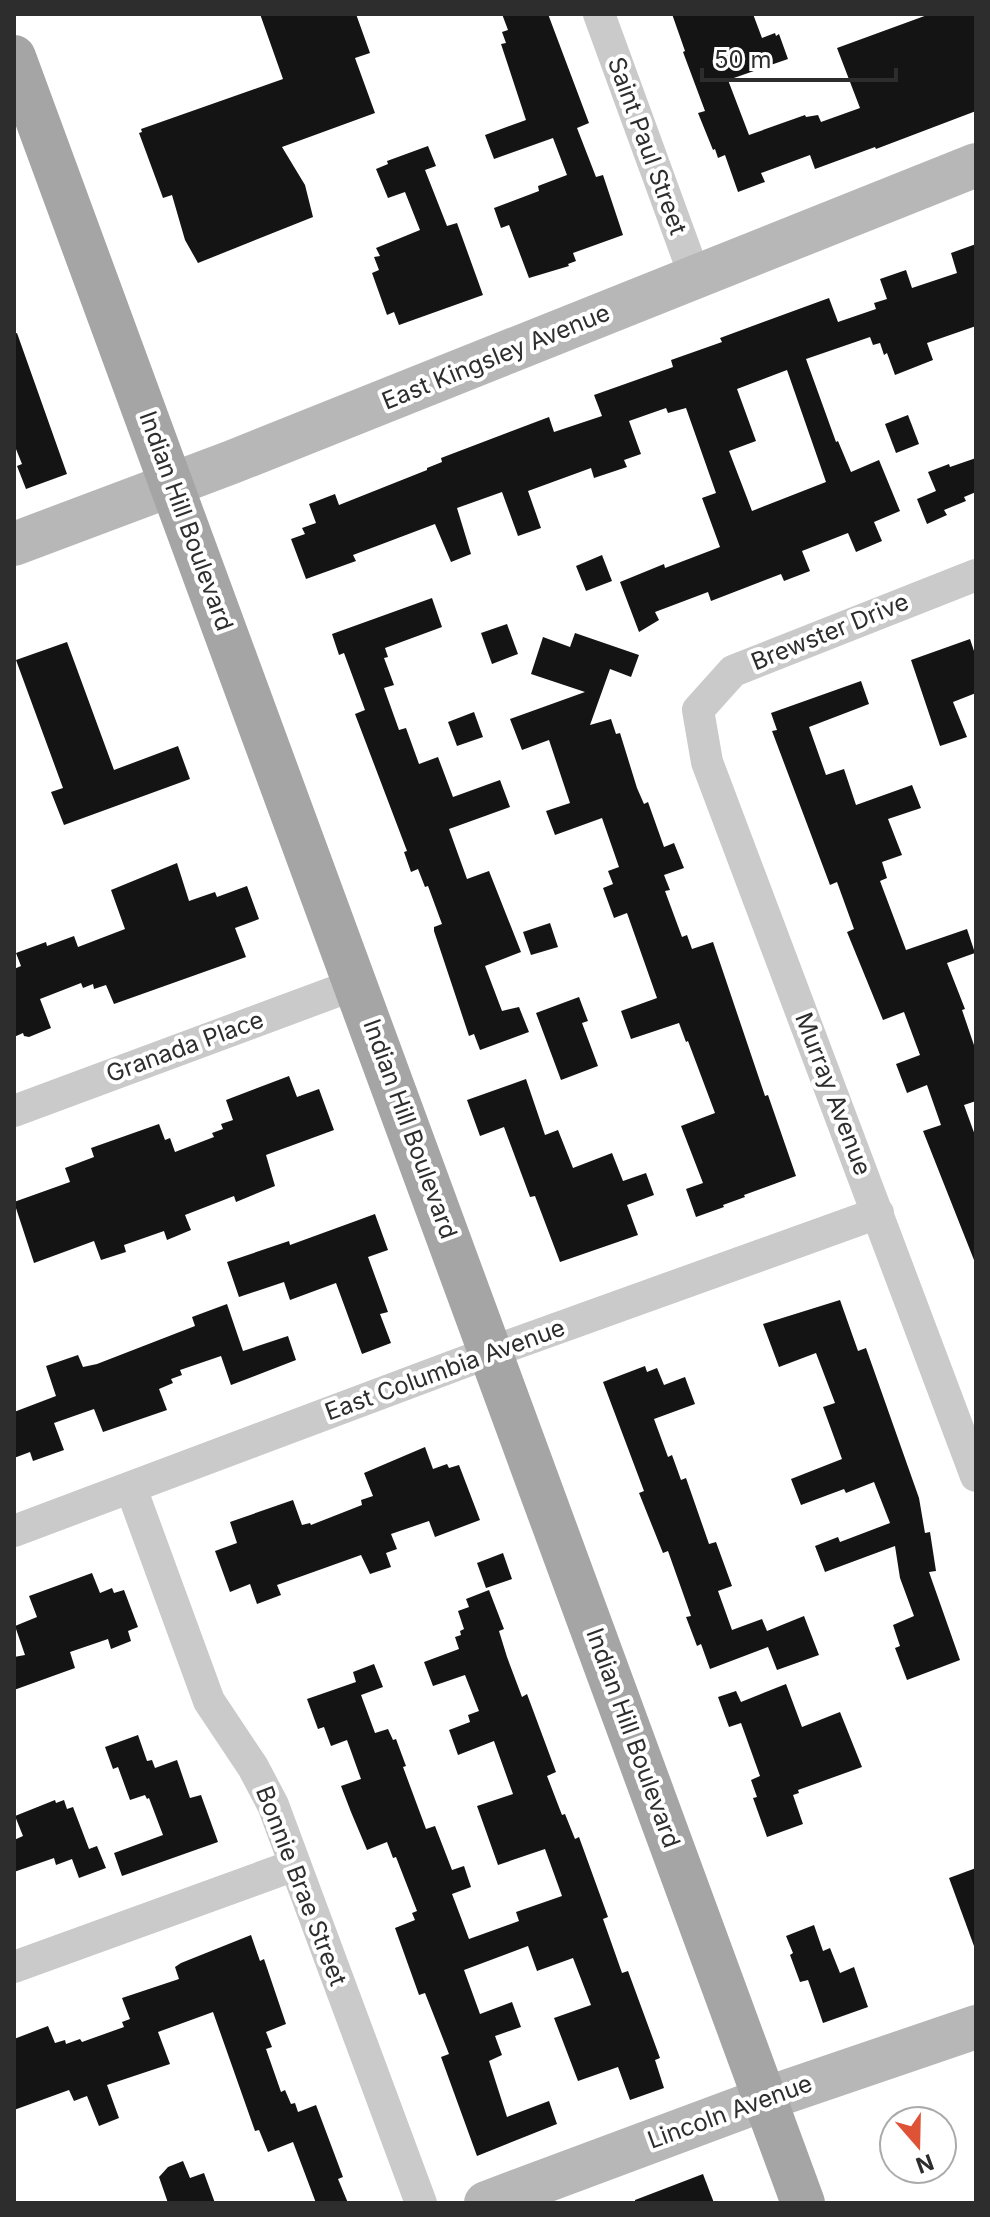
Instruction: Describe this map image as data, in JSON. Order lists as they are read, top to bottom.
{
  "streets": {
    "main road": ["Indian Hill Boulevard"],
    "street": [
      "Saint Paul Street",
      "East Kingsley Avenue",
      "Brewster Drive",
      "Granada Place",
      "Murray Avenue",
      "East Columbia Avenue",
      "Bonnie Brae Street",
      "Lincoln Avenue"
    ]
  },
  "crossings": [
    ["Saint Paul Street", "East Kingsley Avenue"],
    ["East Kingsley Avenue", "Indian Hill Boulevard"],
    ["Indian Hill Boulevard", "Granada Place"],
    ["Indian Hill Boulevard", "East Columbia Avenue"],
    ["Indian Hill Boulevard", "Lincoln Avenue"],
    ["Brewster Drive", "Murray Avenue"],
    ["Murray Avenue", "East Columbia Avenue"],
    ["East Columbia Avenue", "Bonnie Brae Street"]
  ],
  "scale_bar": "50 m",
  "north": "bottom"
}
